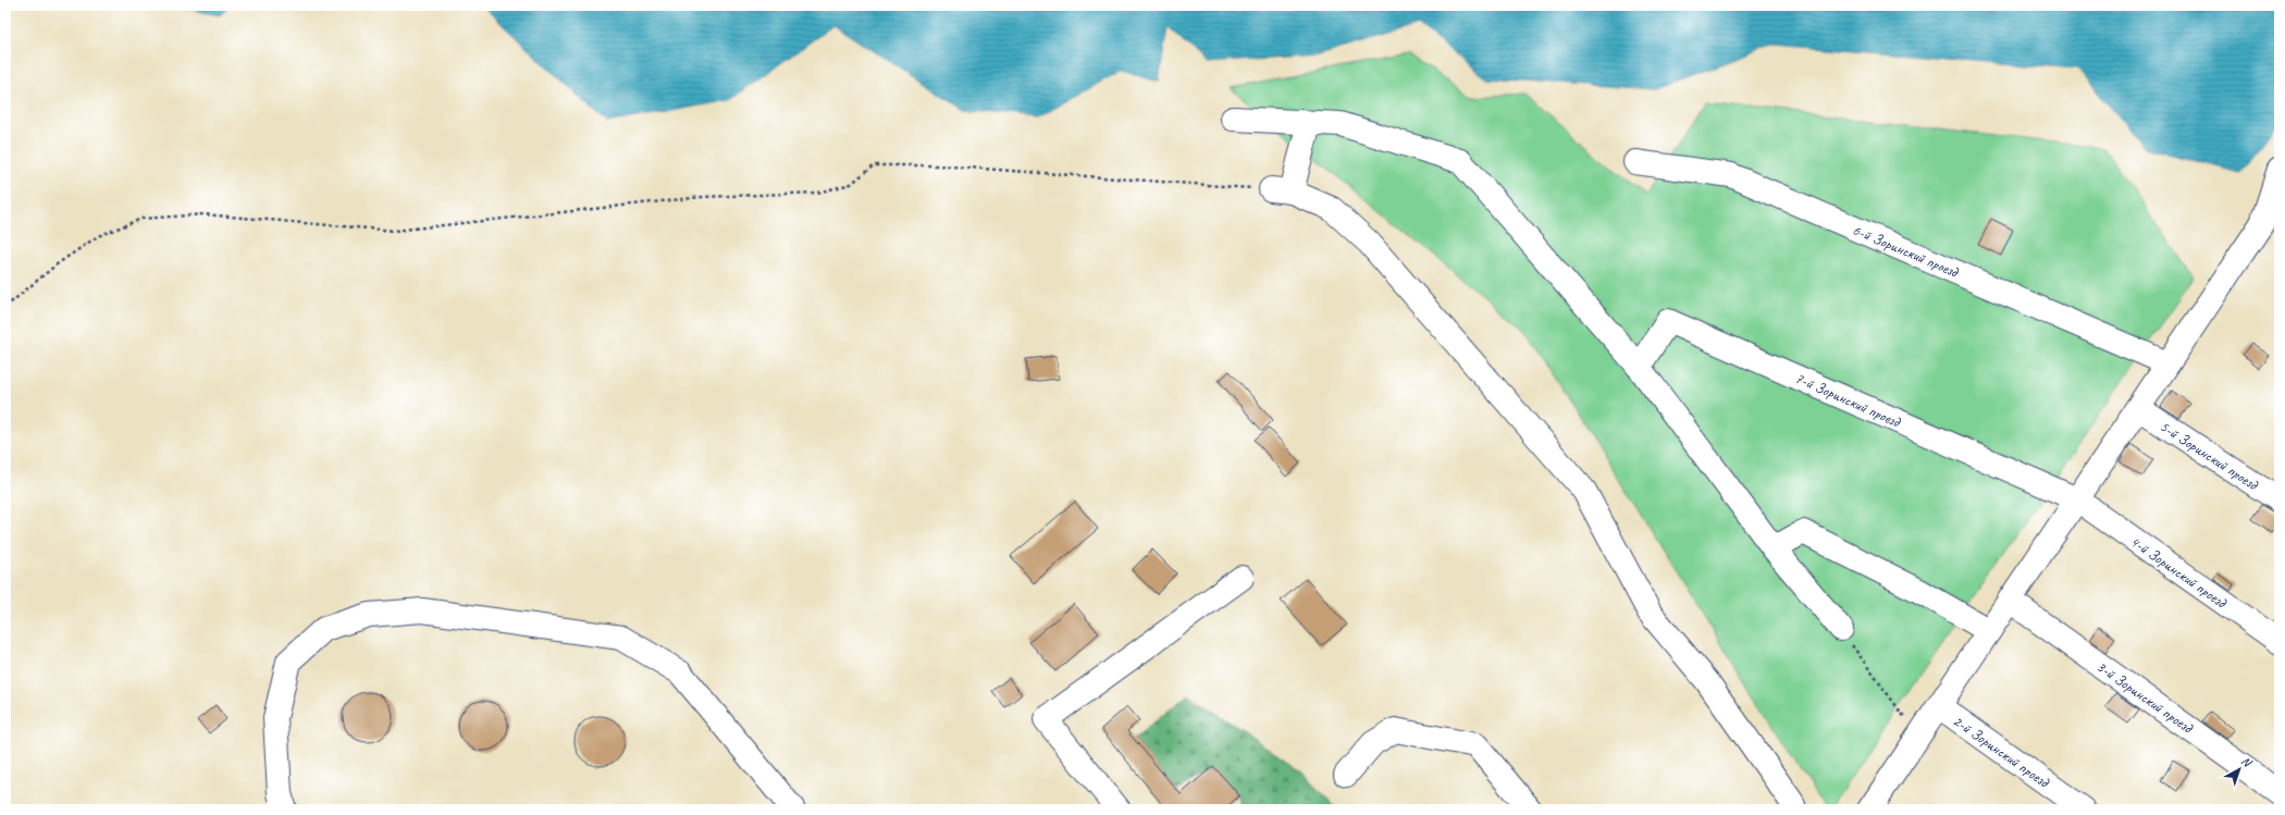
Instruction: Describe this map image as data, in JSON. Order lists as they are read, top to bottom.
{
  "streets": {
    "street": [
      "6-й Зоринский проезд",
      "7-й Зоринский проезд",
      "5-й Зоринский проезд",
      "4-й Зоринский проезд",
      "3-й Зоринский проезд",
      "2-й Зоринский проезд"
    ]
  },
  "crossings": [
    ["7-й Зоринский проезд", "4-й Зоринский проезд"]
  ],
  "north": "top right"
}
